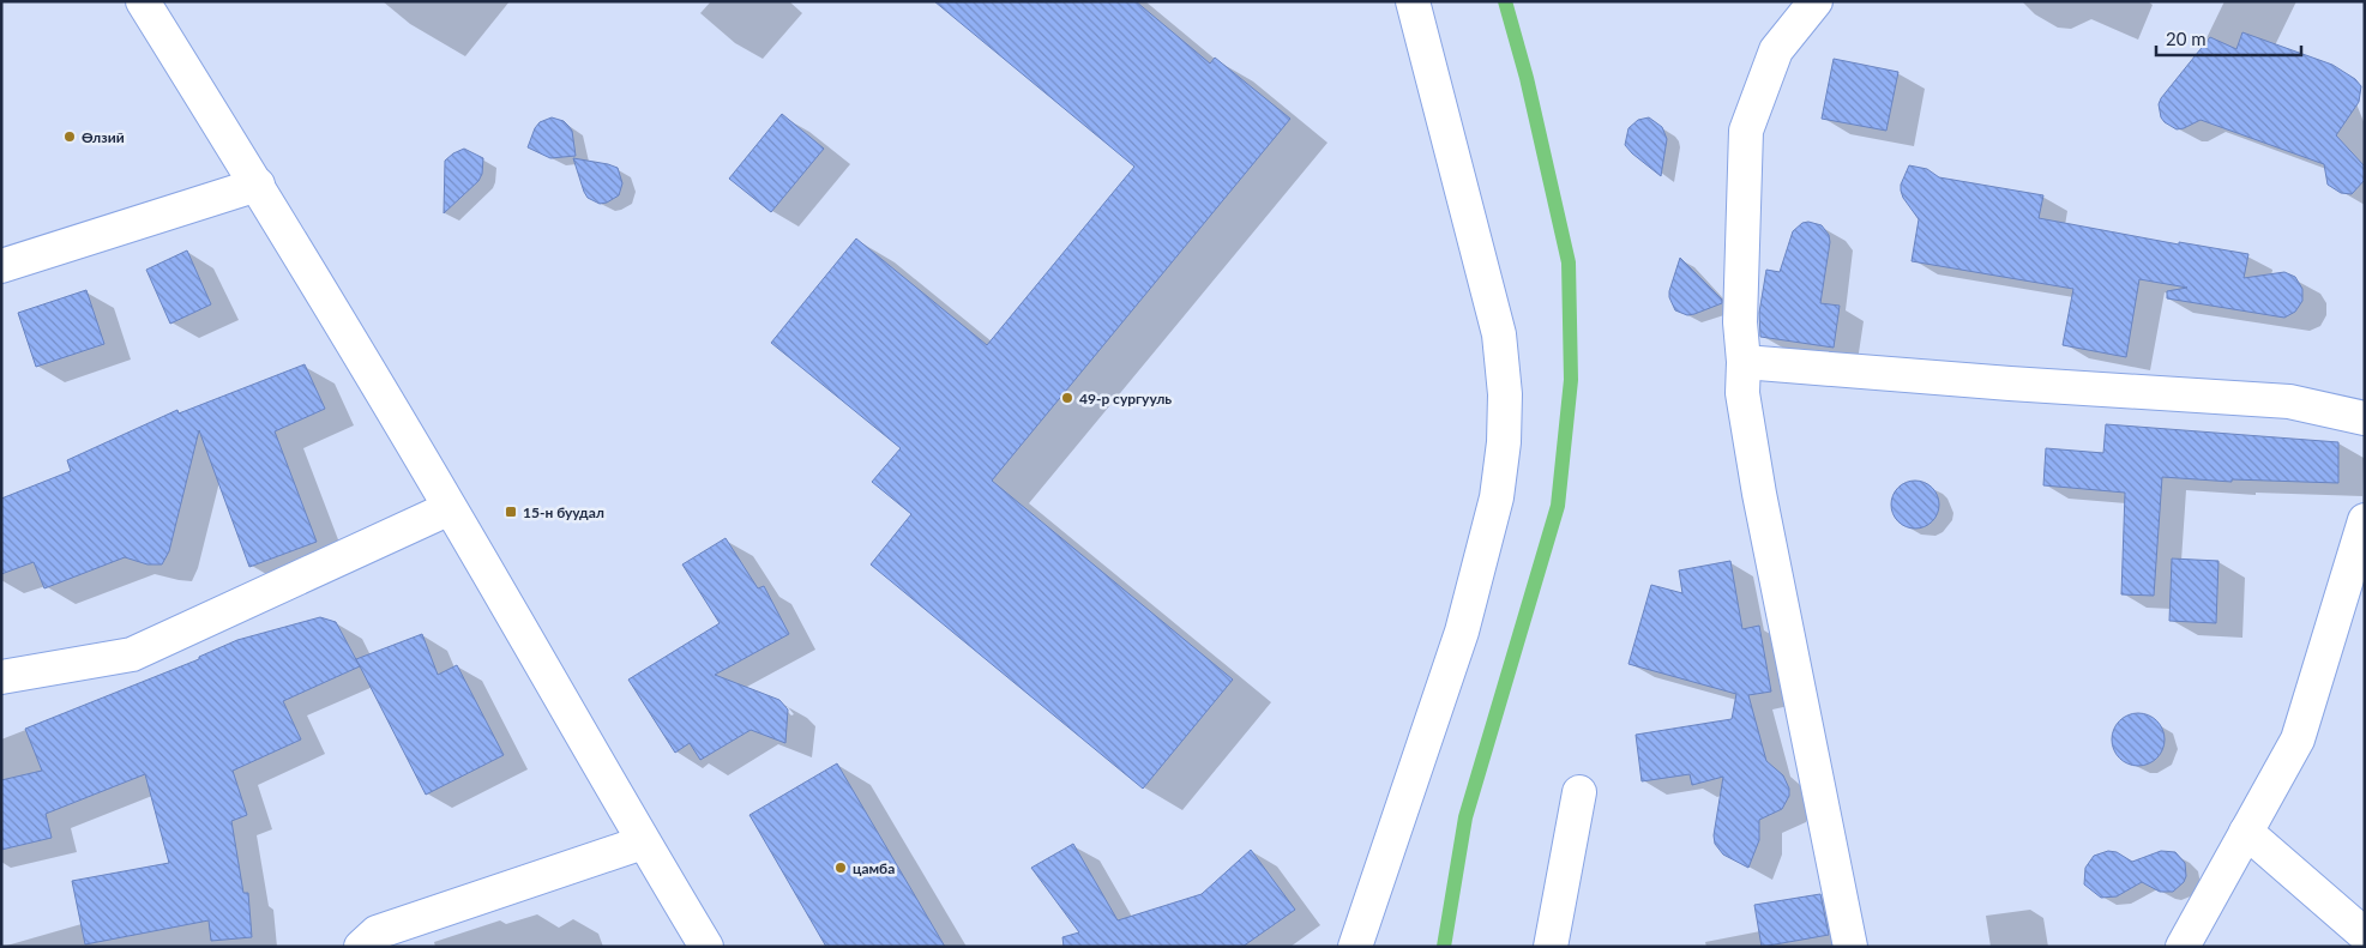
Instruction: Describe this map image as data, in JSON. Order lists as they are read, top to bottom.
{
  "places": {
    "other": ["Өлзий", "49-р сургууль", "цамба"],
    "transit": ["15-н буудал"]
  },
  "scale_bar": "20 m"
}
